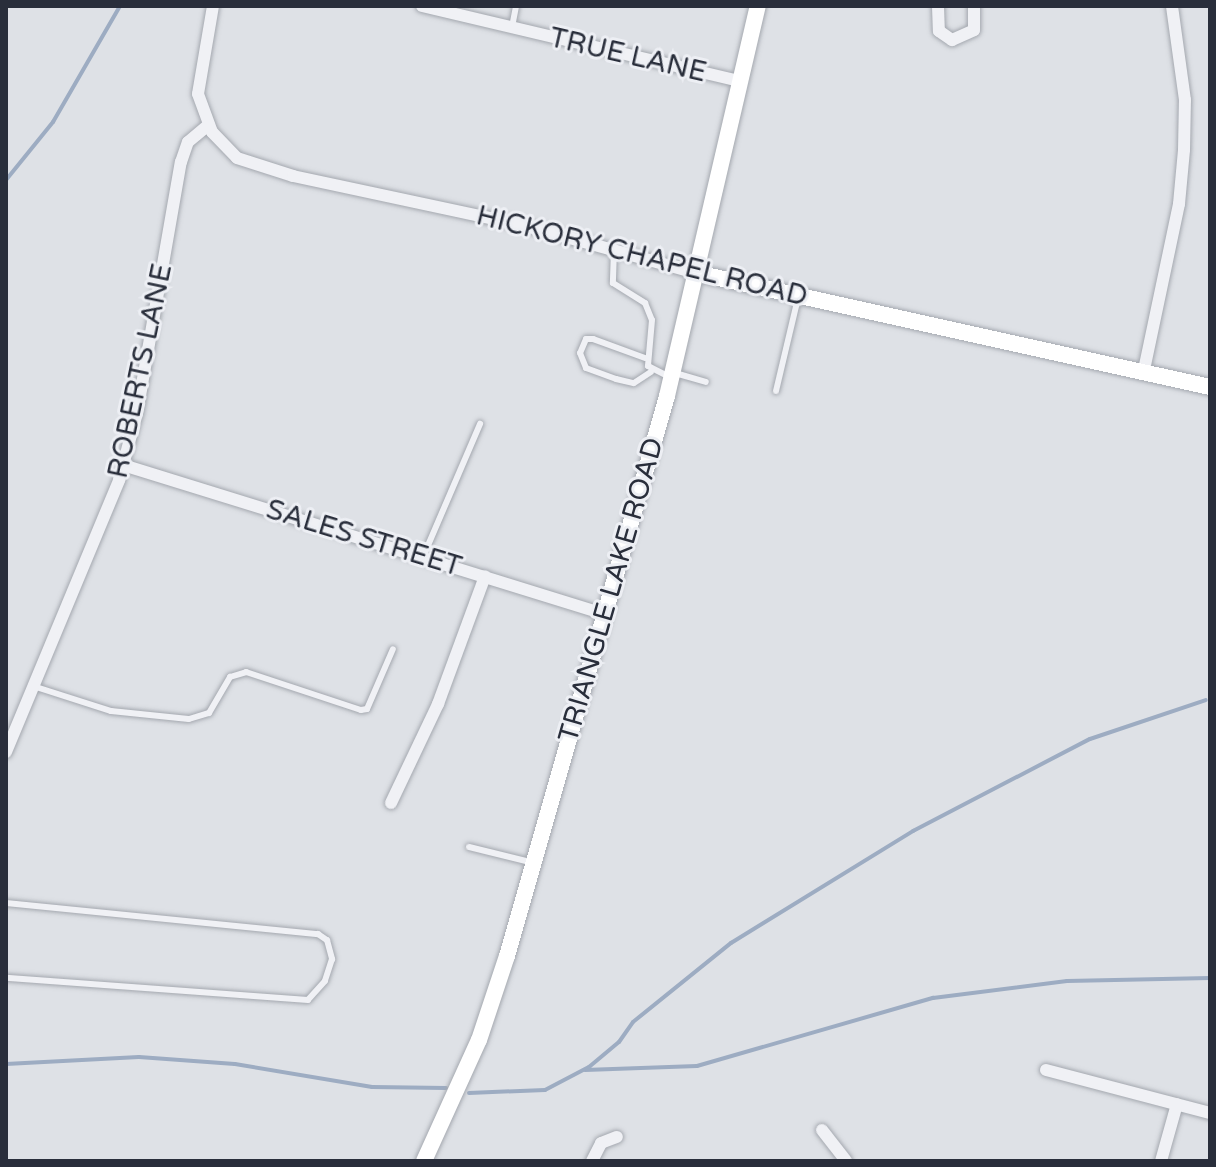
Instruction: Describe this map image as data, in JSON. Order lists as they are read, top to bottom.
{
  "streets": {
    "street": [
      "TRUE LANE",
      "HICKORY CHAPEL ROAD",
      "ROBERTS LANE",
      "SALES STREET",
      "TRIANGLE LAKE ROAD"
    ]
  },
  "crossings": [
    ["TRUE LANE", "TRIANGLE LAKE ROAD"],
    ["HICKORY CHAPEL ROAD", "ROBERTS LANE"],
    ["HICKORY CHAPEL ROAD", "TRIANGLE LAKE ROAD"],
    ["ROBERTS LANE", "SALES STREET"],
    ["SALES STREET", "TRIANGLE LAKE ROAD"]
  ]
}
